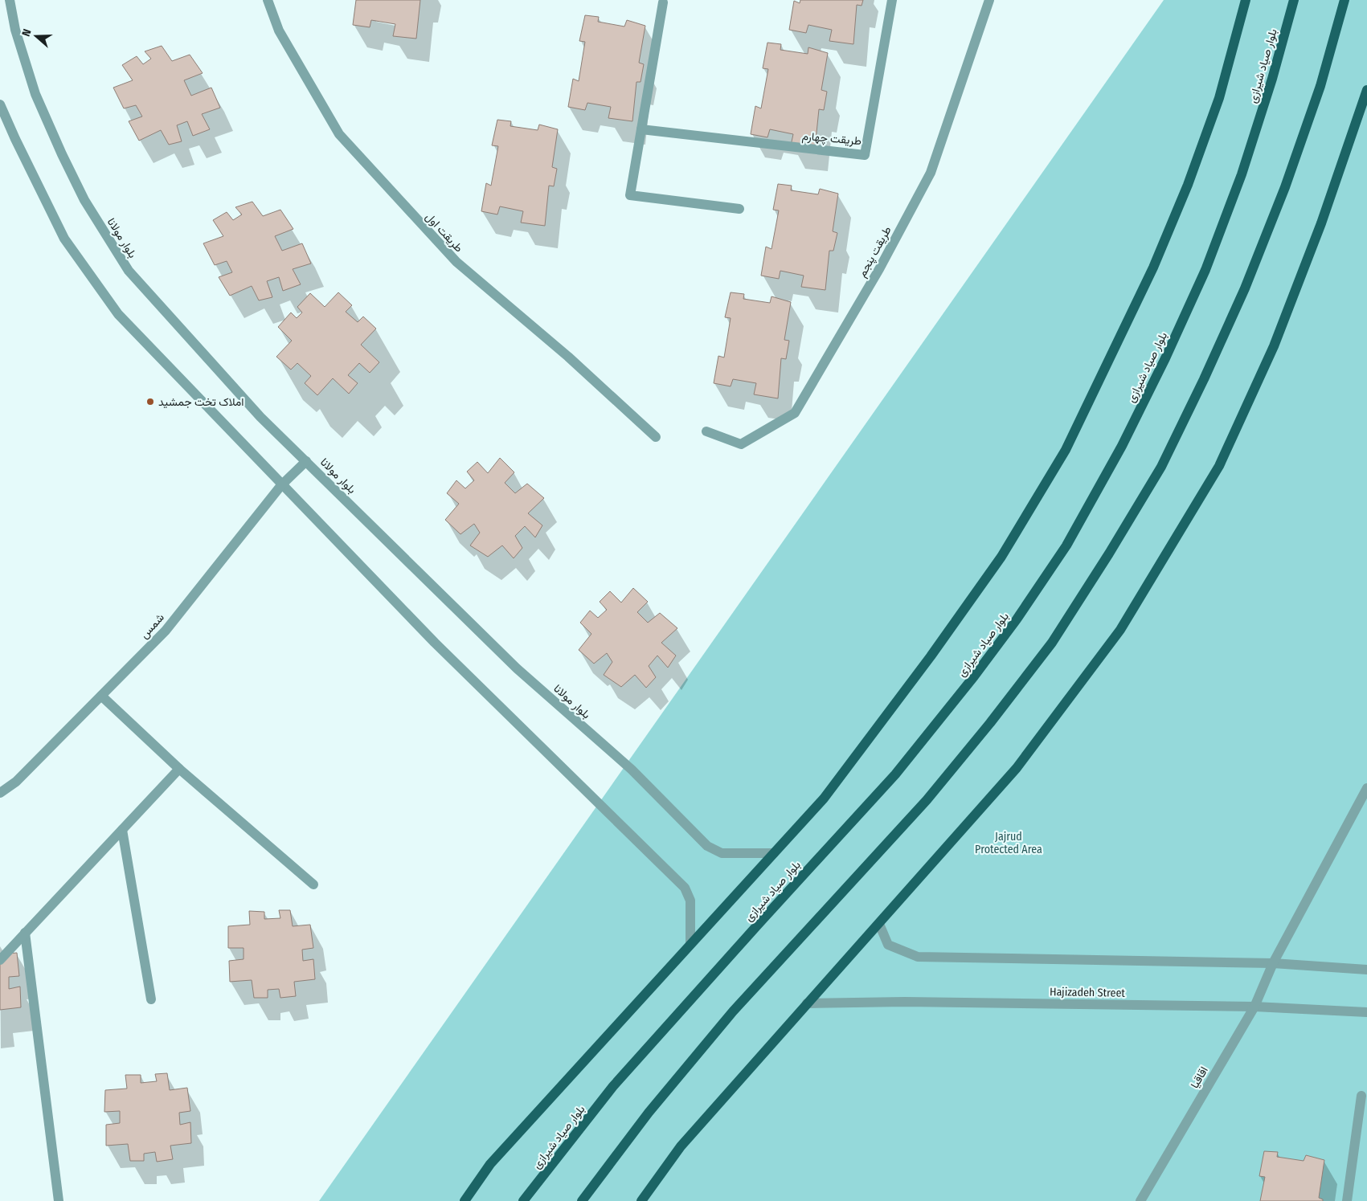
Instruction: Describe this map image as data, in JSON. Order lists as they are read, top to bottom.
{
  "streets": {
    "main road": ["بلوار صیاد شیرازی"],
    "street": [
      "طریقت چهارم",
      "طریقت اول",
      "بلوار مولانا",
      "طریقت پنجم",
      "شمس",
      "Hajizadeh Street",
      "اقاقیا"
    ]
  },
  "crossings": [
    ["بلوار مولانا", "شمس"],
    ["Hajizadeh Street", "اقاقیا"]
  ],
  "parks": ["Jajrud Protected Area"],
  "places": ["املاک تخت جمشید"],
  "north": "left"
}
